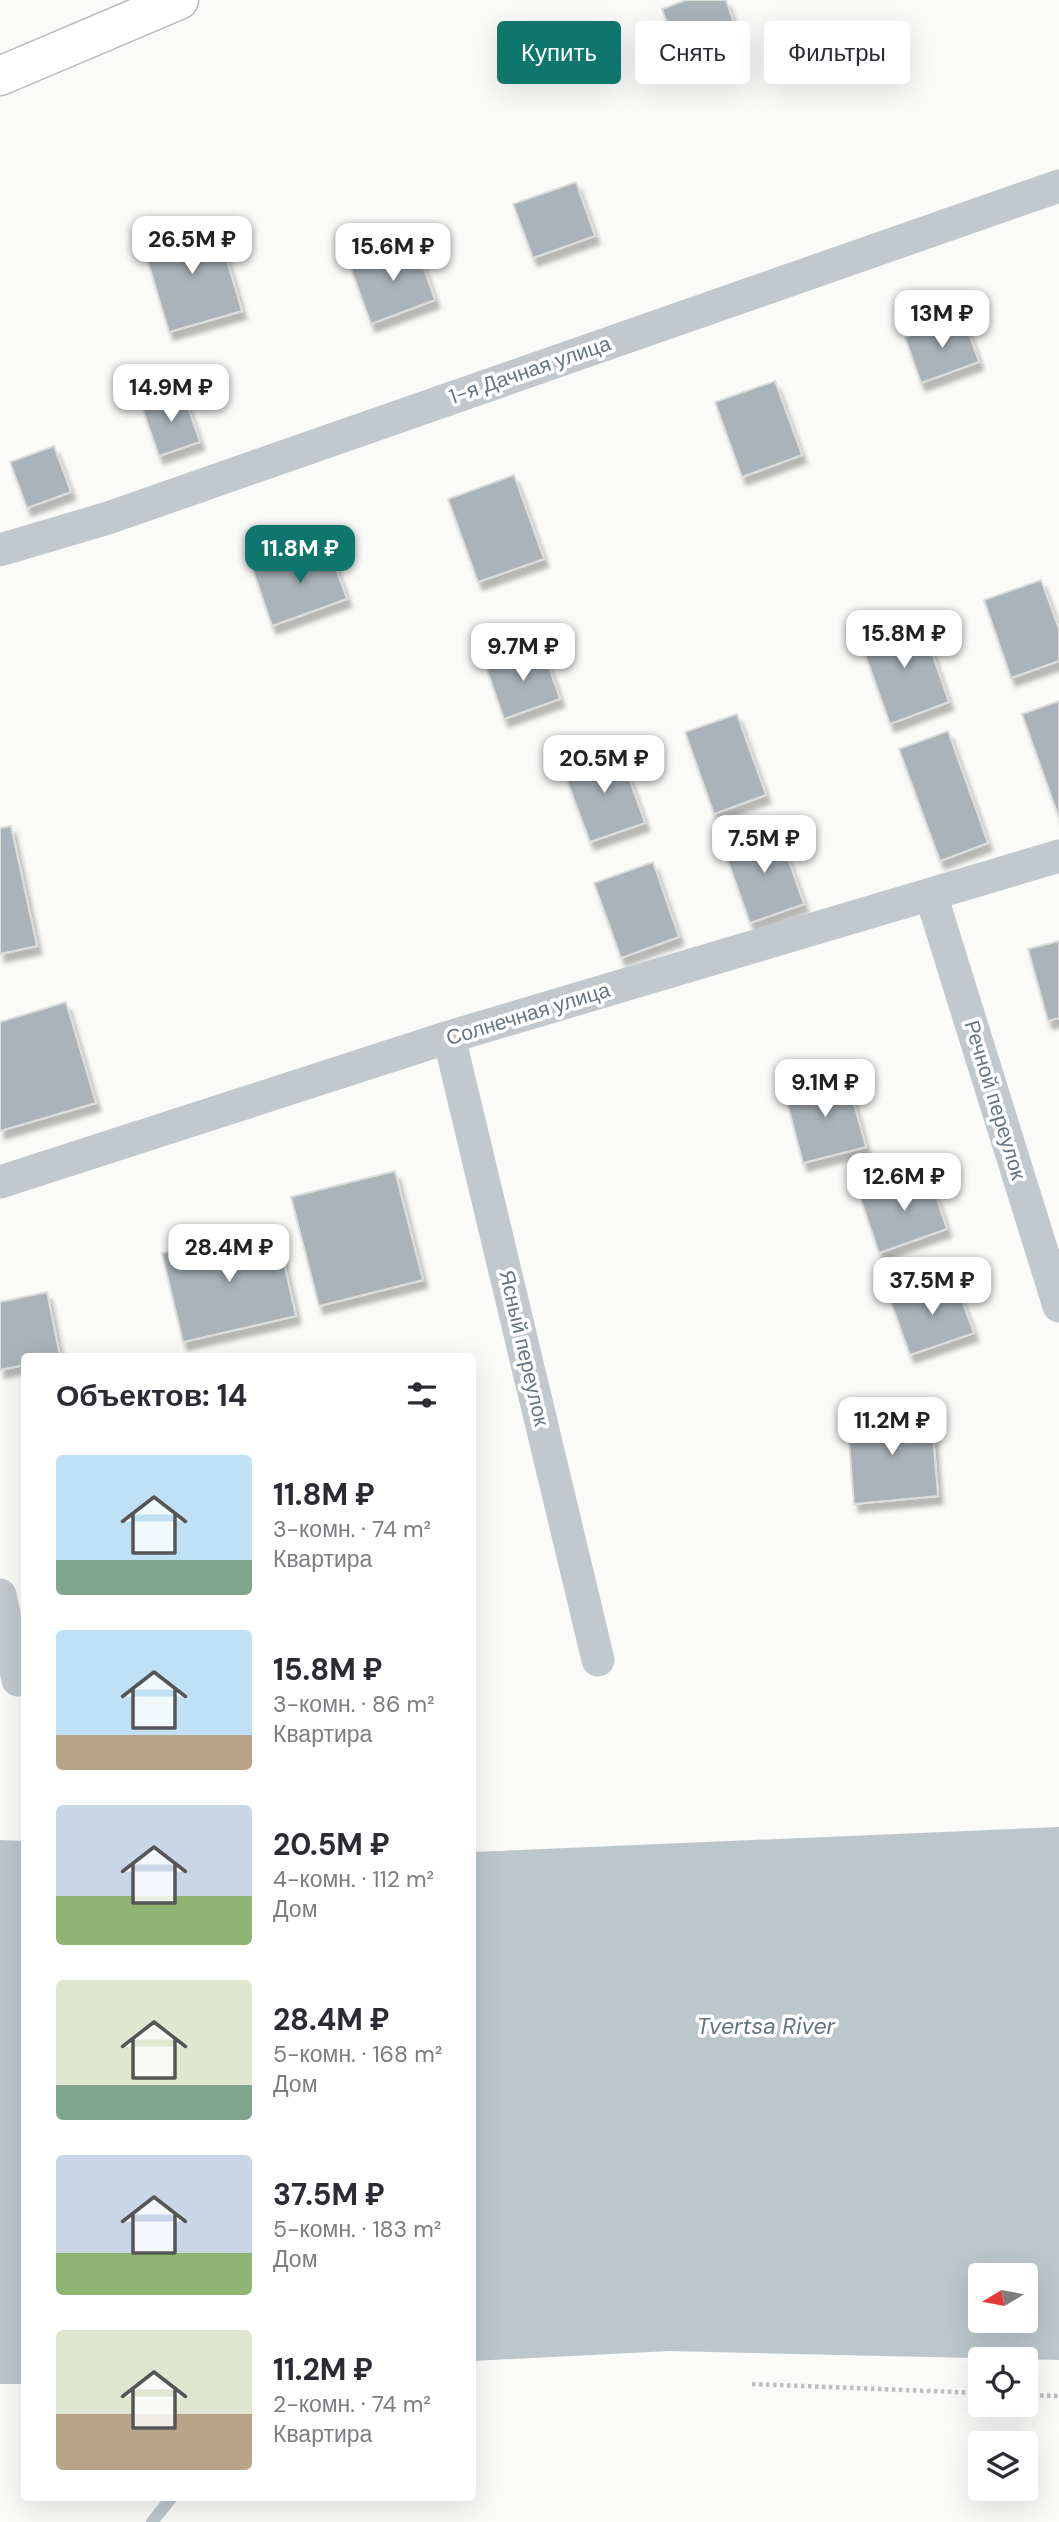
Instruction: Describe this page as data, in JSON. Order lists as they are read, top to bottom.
{
  "streets": {
    "street": [
      "1-я Дачная улица",
      "Солнечная улица",
      "Речной переулок",
      "Ясный переулок"
    ]
  },
  "crossings": [
    ["Солнечная улица", "Речной переулок"],
    ["Солнечная улица", "Ясный переулок"]
  ],
  "water": ["Tvertsa River"],
  "north": "left",
  "page": {
    "chip": ["Купить", "Снять", "Фильтры"],
    "price": [
      "26.5M ₽",
      "15.6M ₽",
      "13M ₽",
      "14.9M ₽",
      "11.8M ₽",
      "15.8M ₽",
      "9.7M ₽",
      "20.5M ₽",
      "7.5M ₽",
      "9.1M ₽",
      "12.6M ₽",
      "28.4M ₽",
      "37.5M ₽",
      "11.2M ₽"
    ],
    "heading": "Объектов: 14",
    "list": [
      {
        "name": "11.8M ₽",
        "note": "3-комн. · 74 m² · Квартира"
      },
      {
        "name": "15.8M ₽",
        "note": "3-комн. · 86 m² · Квартира"
      },
      {
        "name": "20.5M ₽",
        "note": "4-комн. · 112 m² · Дом"
      },
      {
        "name": "28.4M ₽",
        "note": "5-комн. · 168 m² · Дом"
      },
      {
        "name": "37.5M ₽",
        "note": "5-комн. · 183 m² · Дом"
      },
      {
        "name": "11.2M ₽",
        "note": "2-комн. · 74 m² · Квартира"
      }
    ]
  }
}
